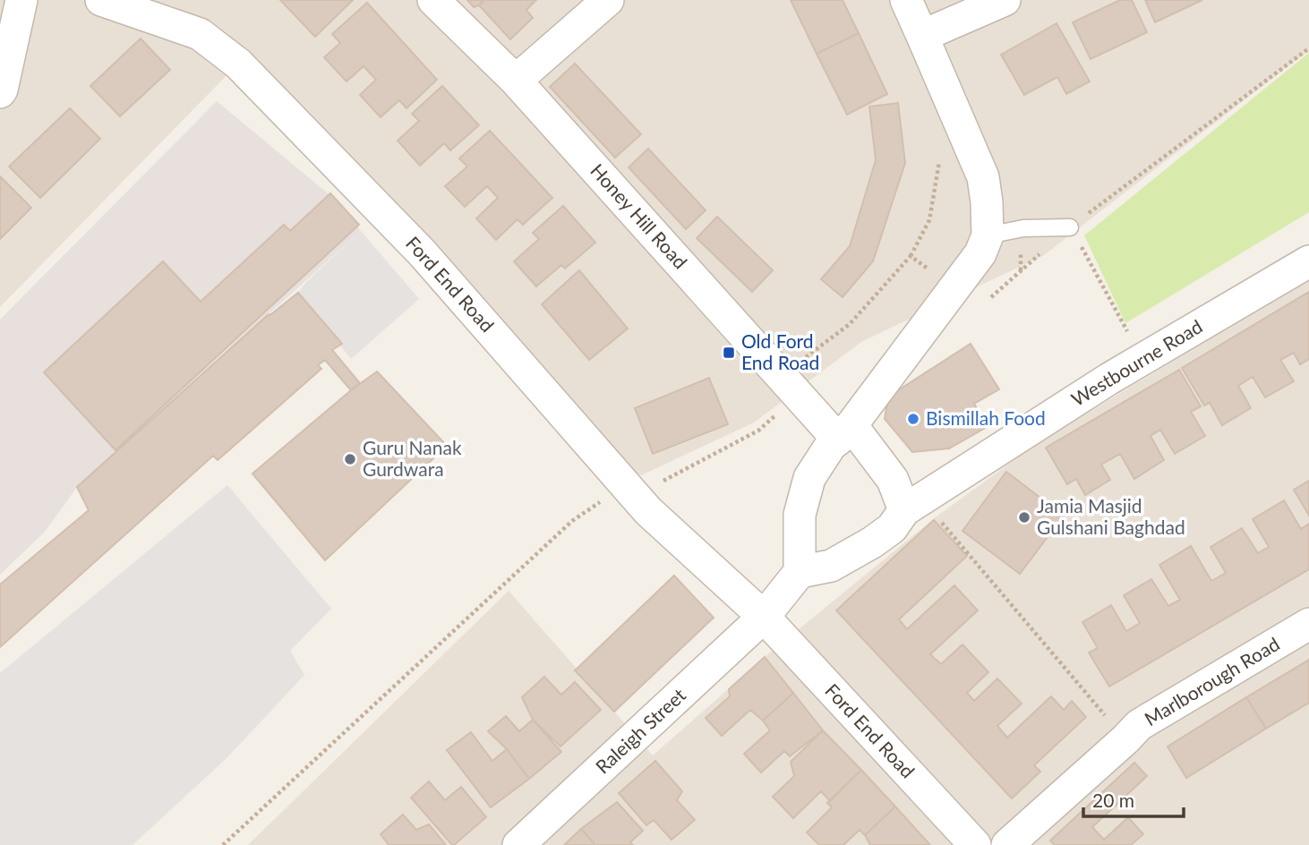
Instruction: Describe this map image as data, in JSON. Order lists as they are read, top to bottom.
{
  "streets": {
    "street": [
      "Honey Hill Road",
      "Ford End Road",
      "Westbourne Road",
      "Marlborough Road",
      "Raleigh Street"
    ]
  },
  "crossings": [
    ["Ford End Road", "Raleigh Street"]
  ],
  "places": {
    "transit": ["Old Ford End Road"],
    "other": ["Bismillah Food", "Guru Nanak Gurdwara", "Jamia Masjid Gulshani Baghdad"]
  },
  "scale_bar": "20 m"
}
